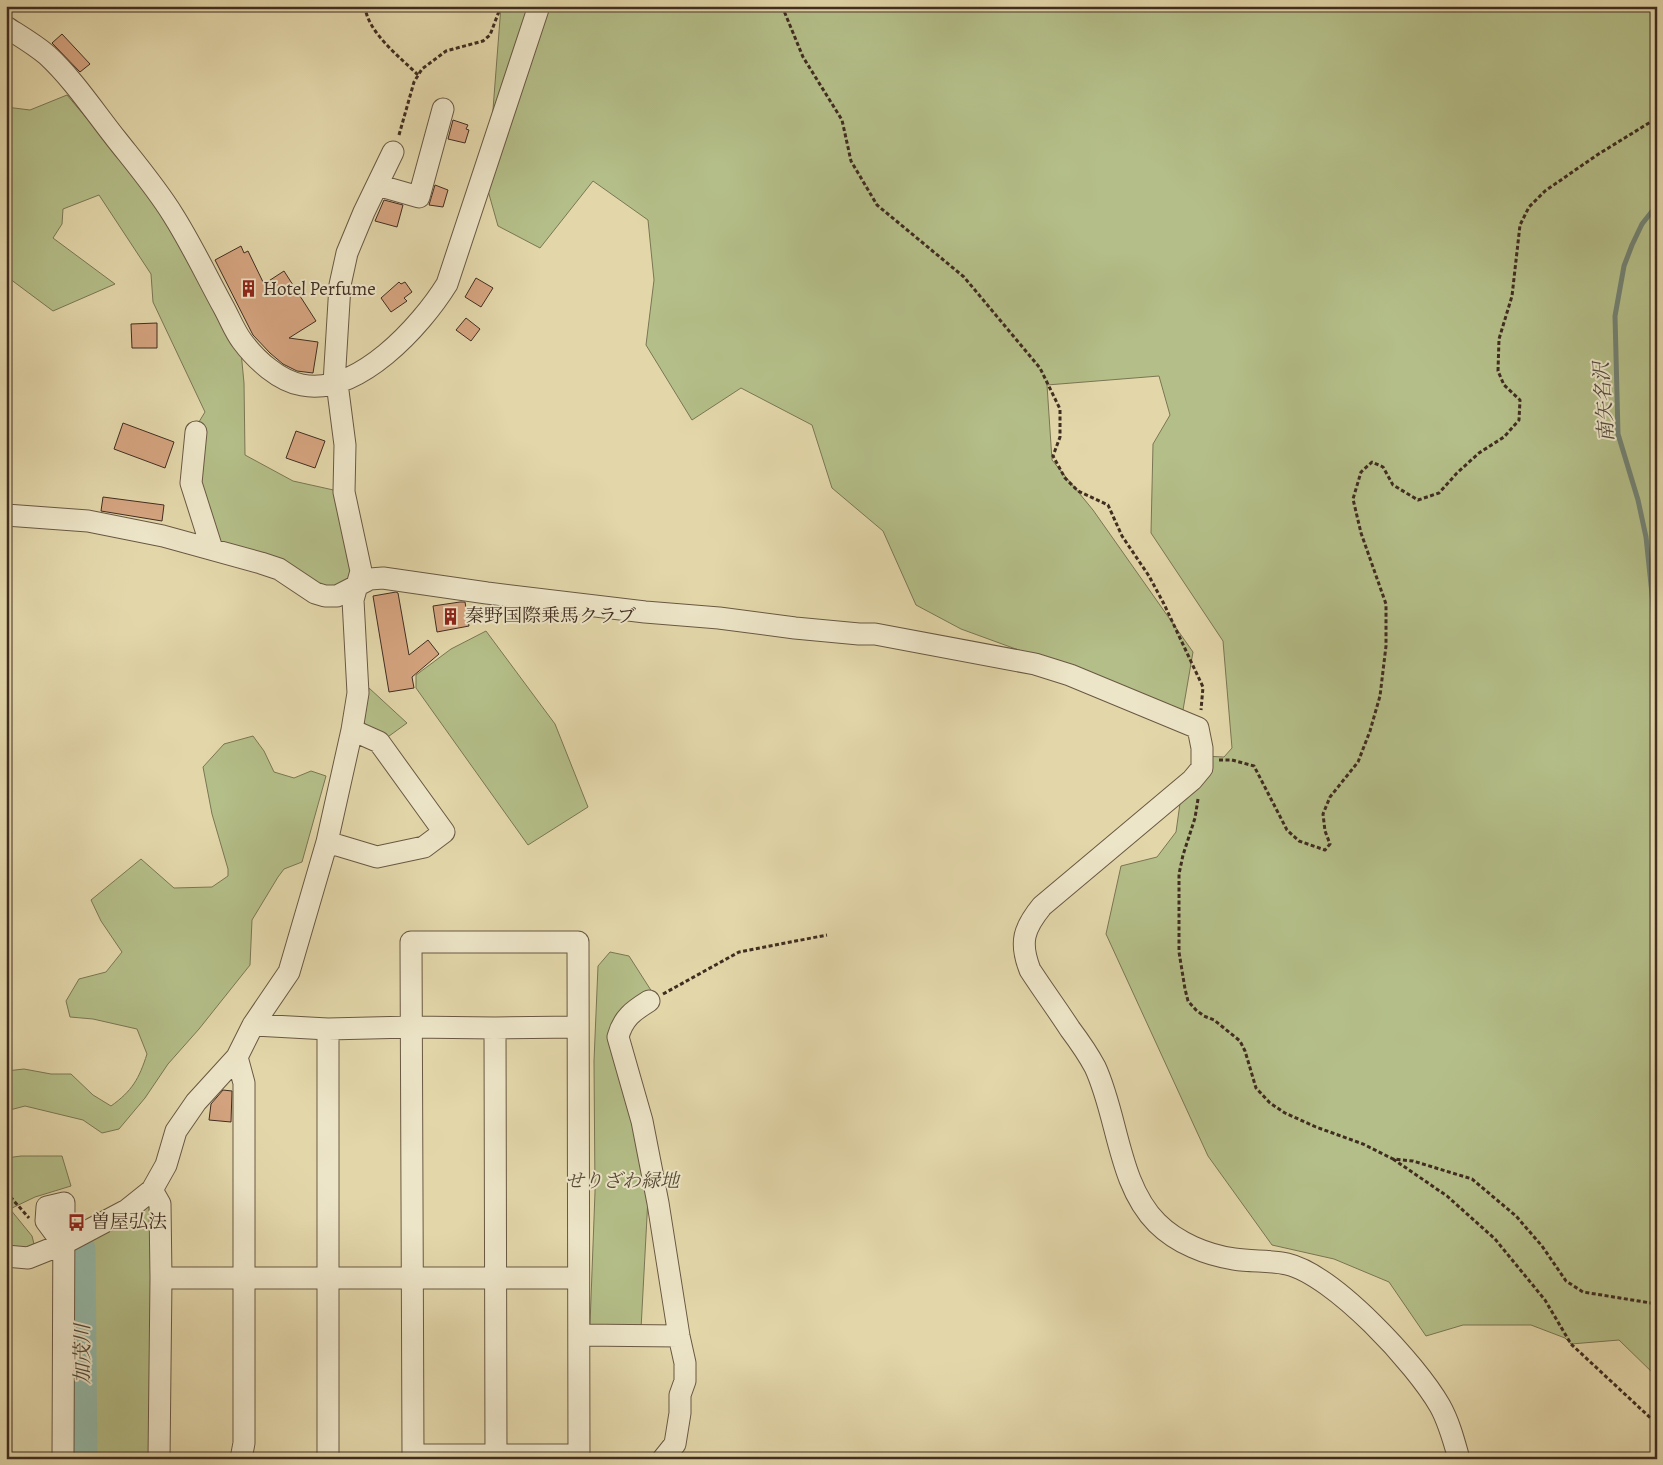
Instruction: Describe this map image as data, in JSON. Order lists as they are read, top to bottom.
{
  "water": ["南矢名沢", "加茂川"],
  "parks": ["せりざわ緑地"],
  "places": {
    "building": ["Hotel Perfume", "秦野国際乗馬クラブ"],
    "bus stop": ["曽屋弘法"]
  }
}
